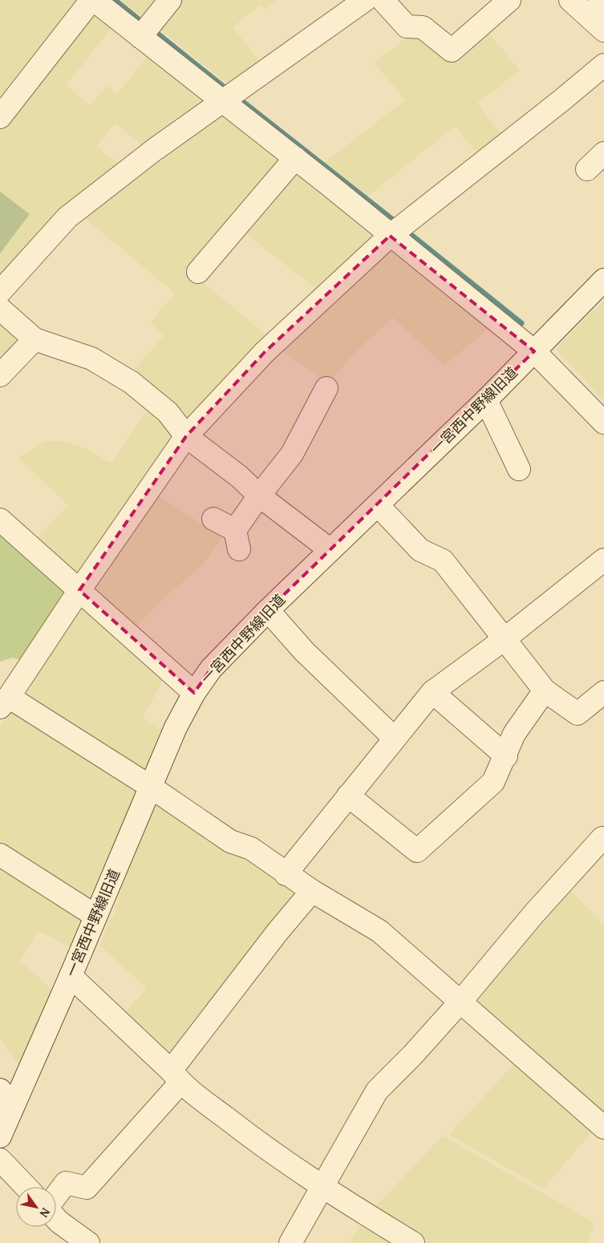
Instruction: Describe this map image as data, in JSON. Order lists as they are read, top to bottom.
{
  "streets": {
    "street": ["一宮西中野線旧道"]
  },
  "north": "bottom right"
}
